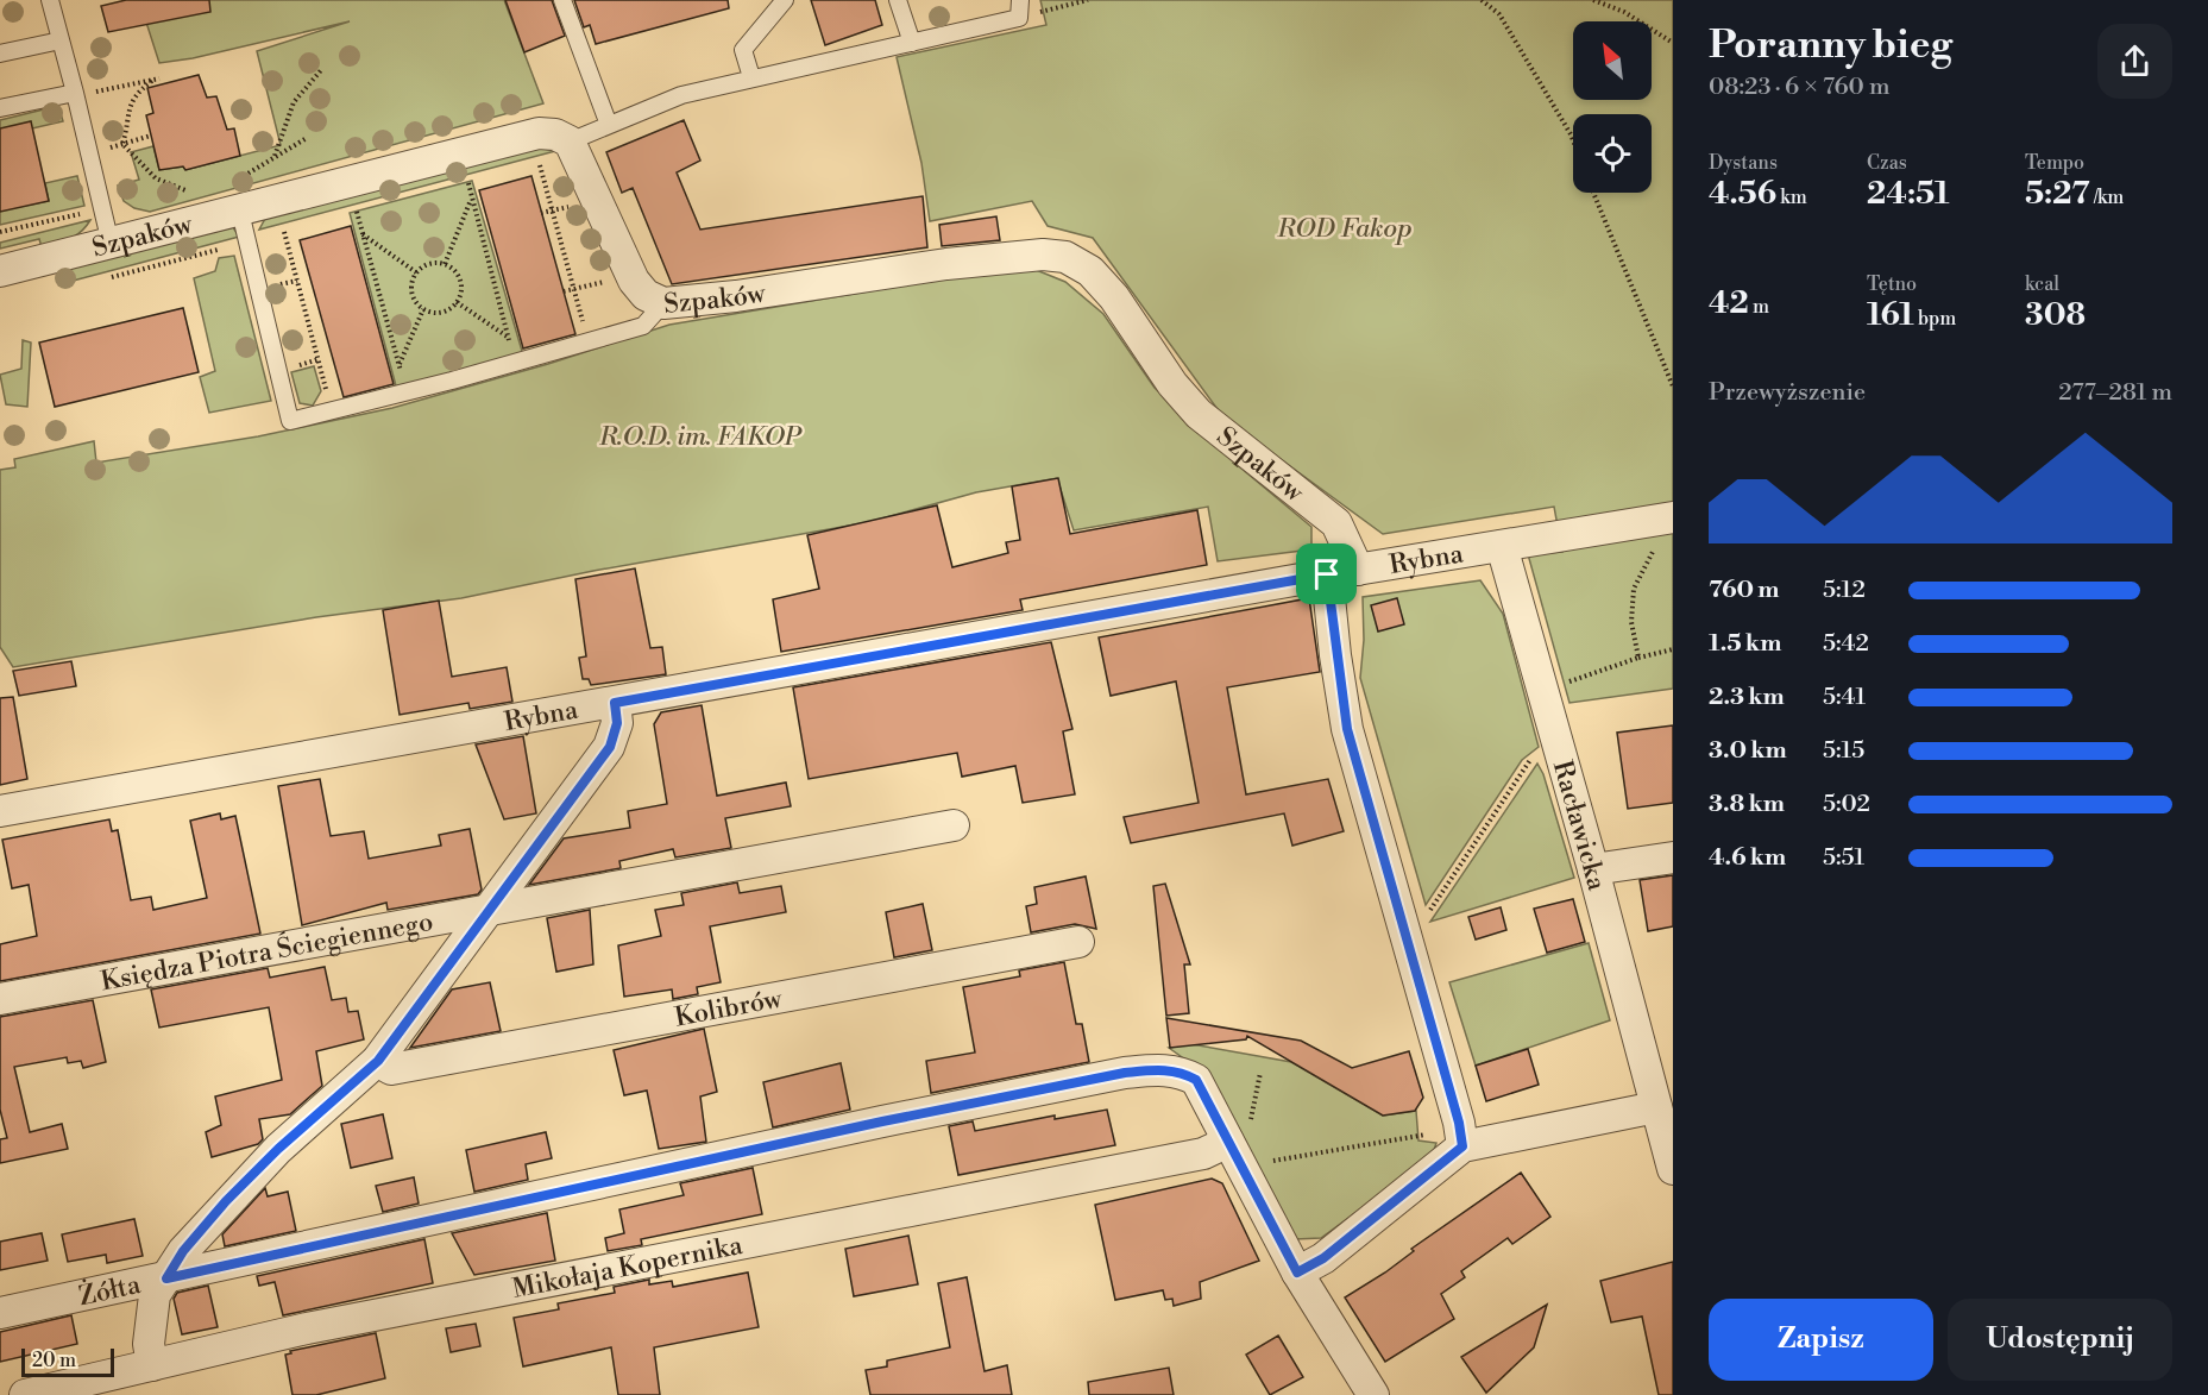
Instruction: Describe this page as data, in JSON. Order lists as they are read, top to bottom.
{
  "streets": {
    "street": [
      "Szpaków",
      "Rybna",
      "Racławicka",
      "Księdza Piotra Ściegiennego",
      "Kolibrów",
      "Mikołaja Kopernika",
      "Żółta"
    ]
  },
  "crossings": [
    ["Szpaków", "Rybna"],
    ["Rybna", "Racławicka"],
    ["Mikołaja Kopernika", "Żółta"]
  ],
  "parks": ["ROD Fakop", "R.O.D. im. FAKOP"],
  "scale_bar": "20 m",
  "north": "top left",
  "page": {
    "heading": ["Poranny bieg", "08:23 · 6 × 760 m"],
    "stats": [
      ["Dystans", "4.56 km"],
      ["Czas", "24:51"],
      ["Tempo", "5:27 /km"],
      ["42 m"],
      ["Tętno", "161 bpm"],
      ["kcal", "308"]
    ],
    "chart": ["Przewyższenie", "277–281 m"],
    "list": [
      {
        "name": "760 m",
        "note": "5:12"
      },
      {
        "name": "1.5 km",
        "note": "5:42"
      },
      {
        "name": "2.3 km",
        "note": "5:41"
      },
      {
        "name": "3.0 km",
        "note": "5:15"
      },
      {
        "name": "3.8 km",
        "note": "5:02"
      },
      {
        "name": "4.6 km",
        "note": "5:51"
      }
    ],
    "buttons": ["Zapisz", "Udostępnij"],
    "scale": "20 m"
  }
}
